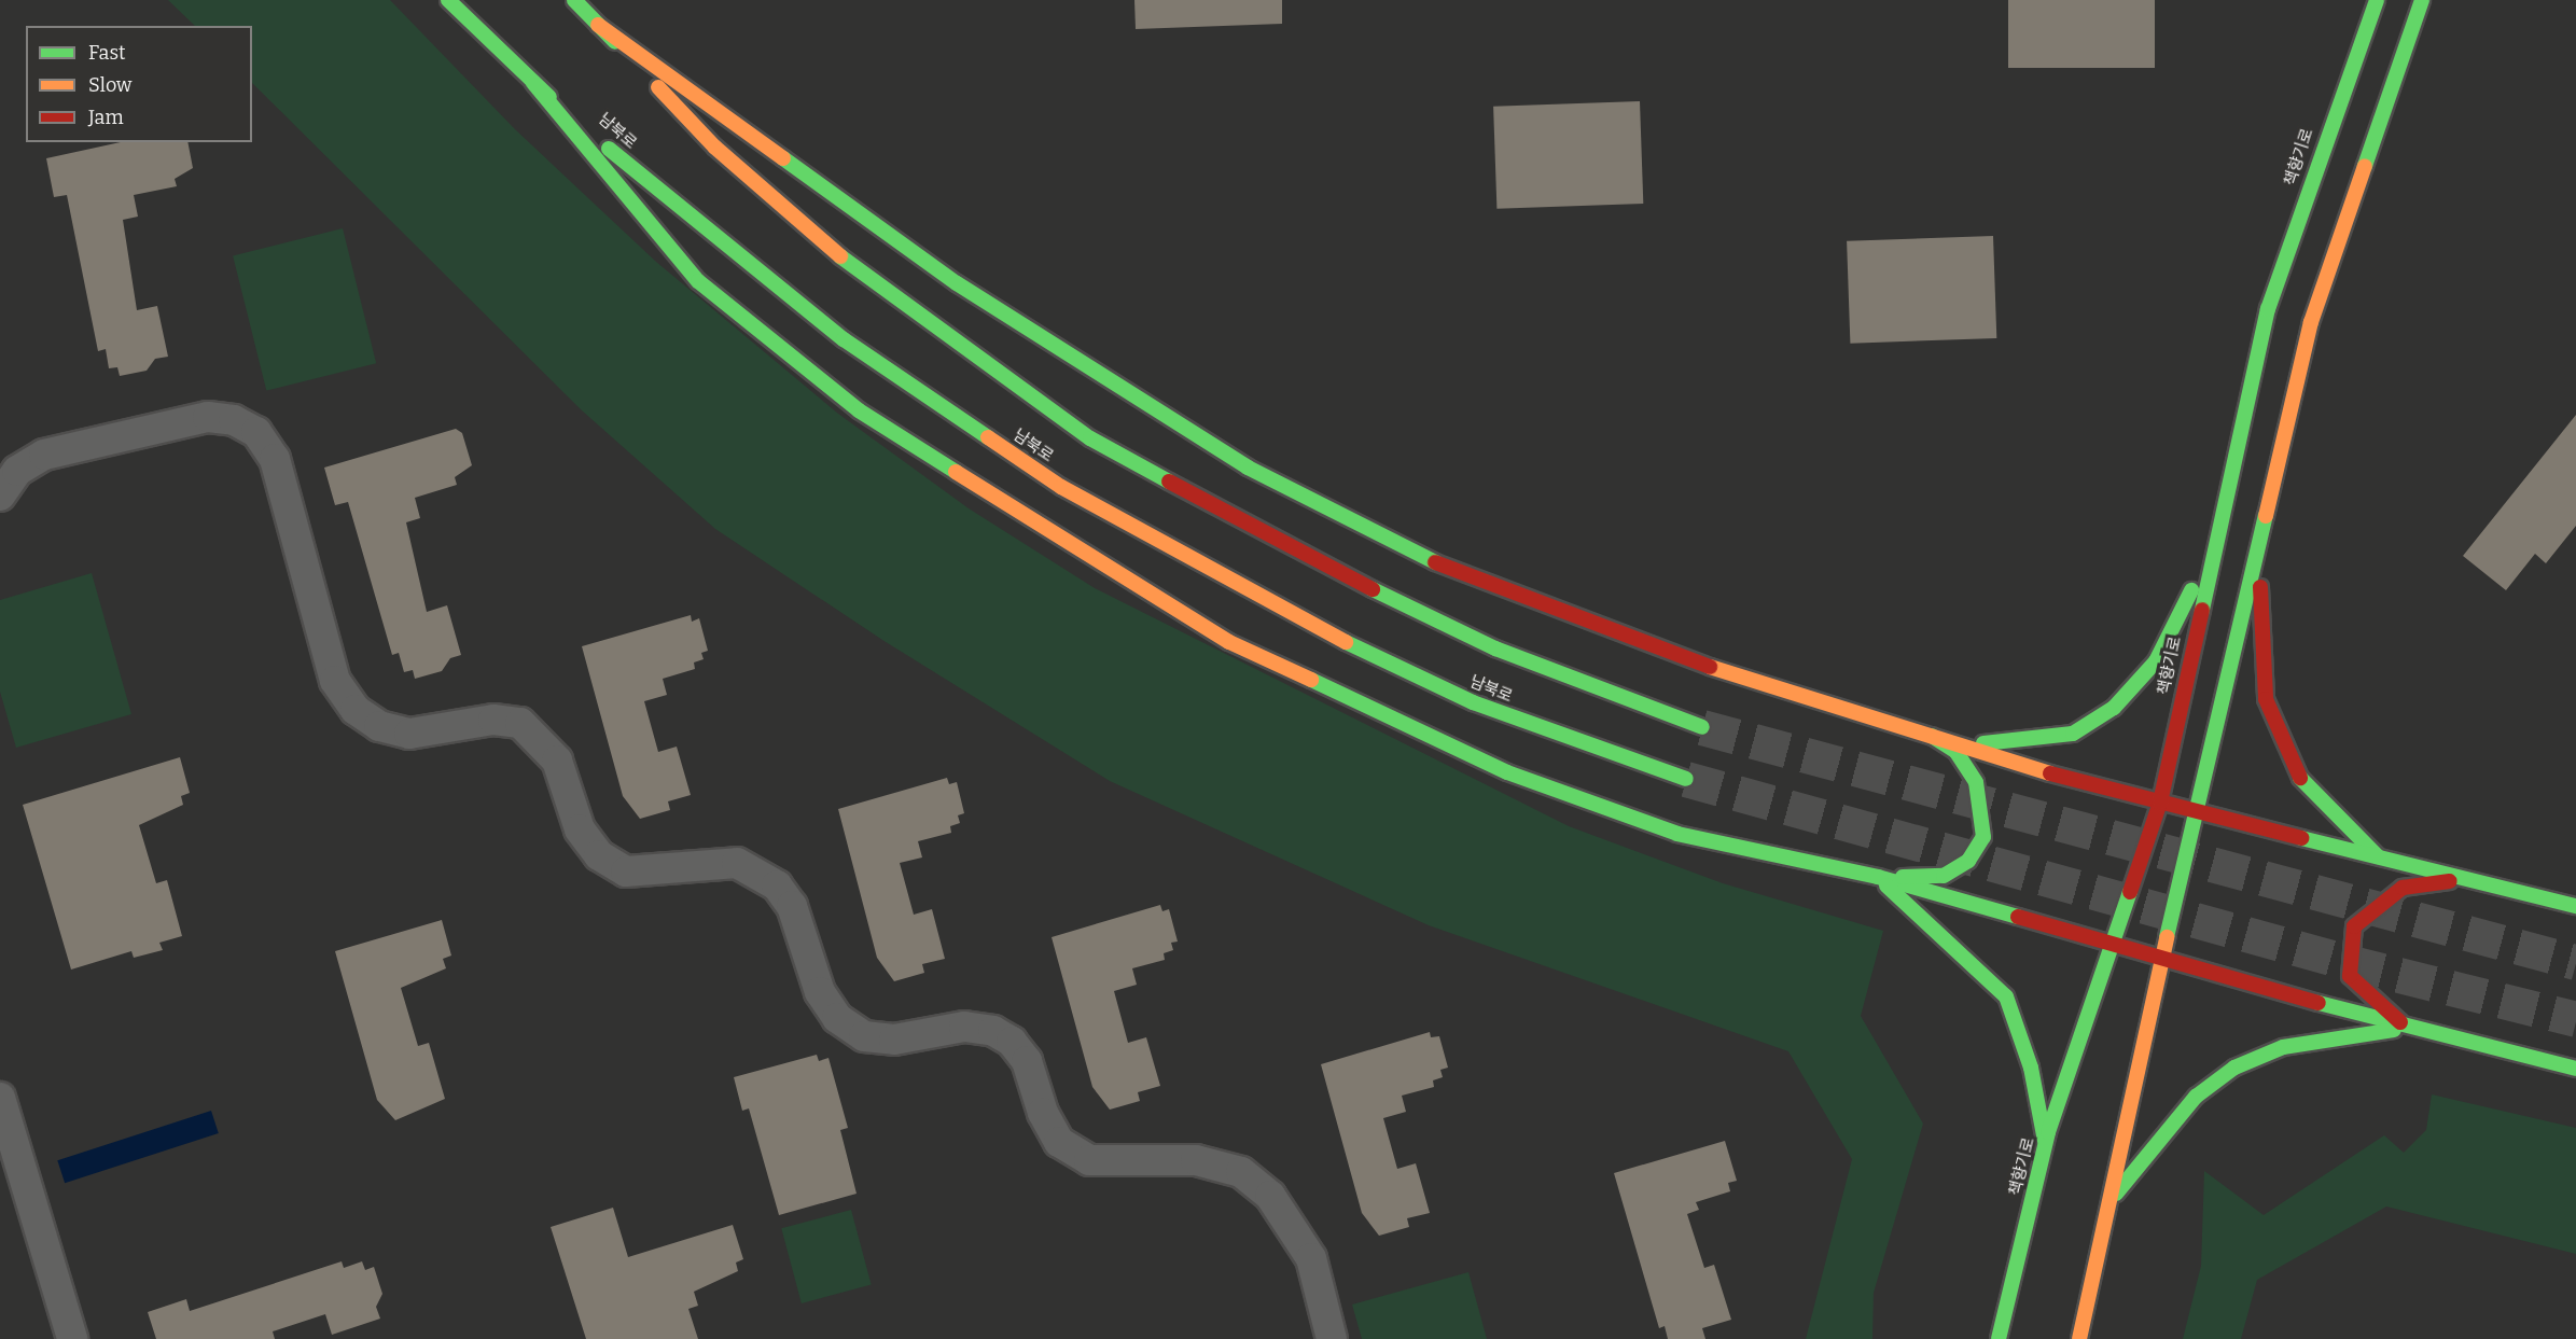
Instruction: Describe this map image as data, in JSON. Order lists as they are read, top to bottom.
{
  "streets": {
    "main road": ["남북로", "책향기로"]
  },
  "legend": ["Fast", "Slow", "Jam"]
}
